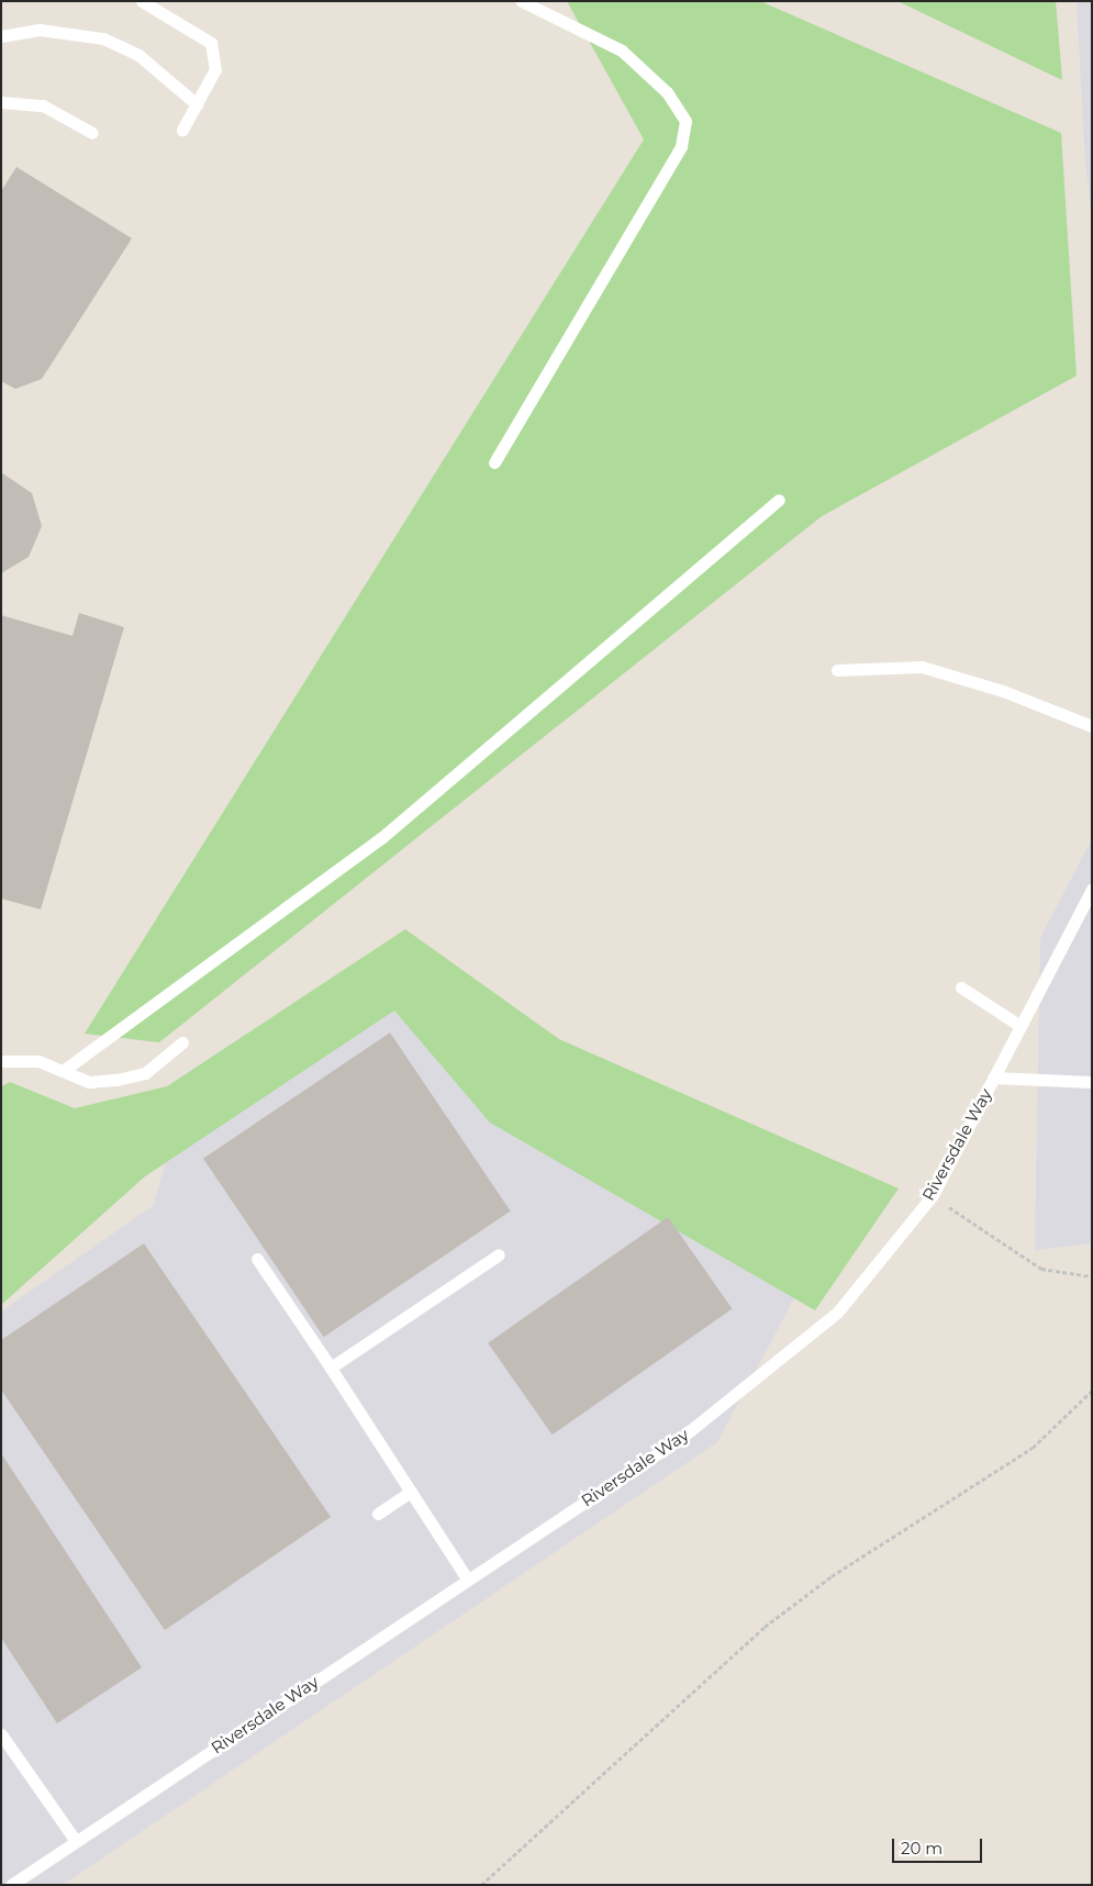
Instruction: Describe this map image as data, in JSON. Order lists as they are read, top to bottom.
{
  "streets": {
    "lane": ["Riversdale Way"]
  },
  "scale_bar": "20 m"
}
